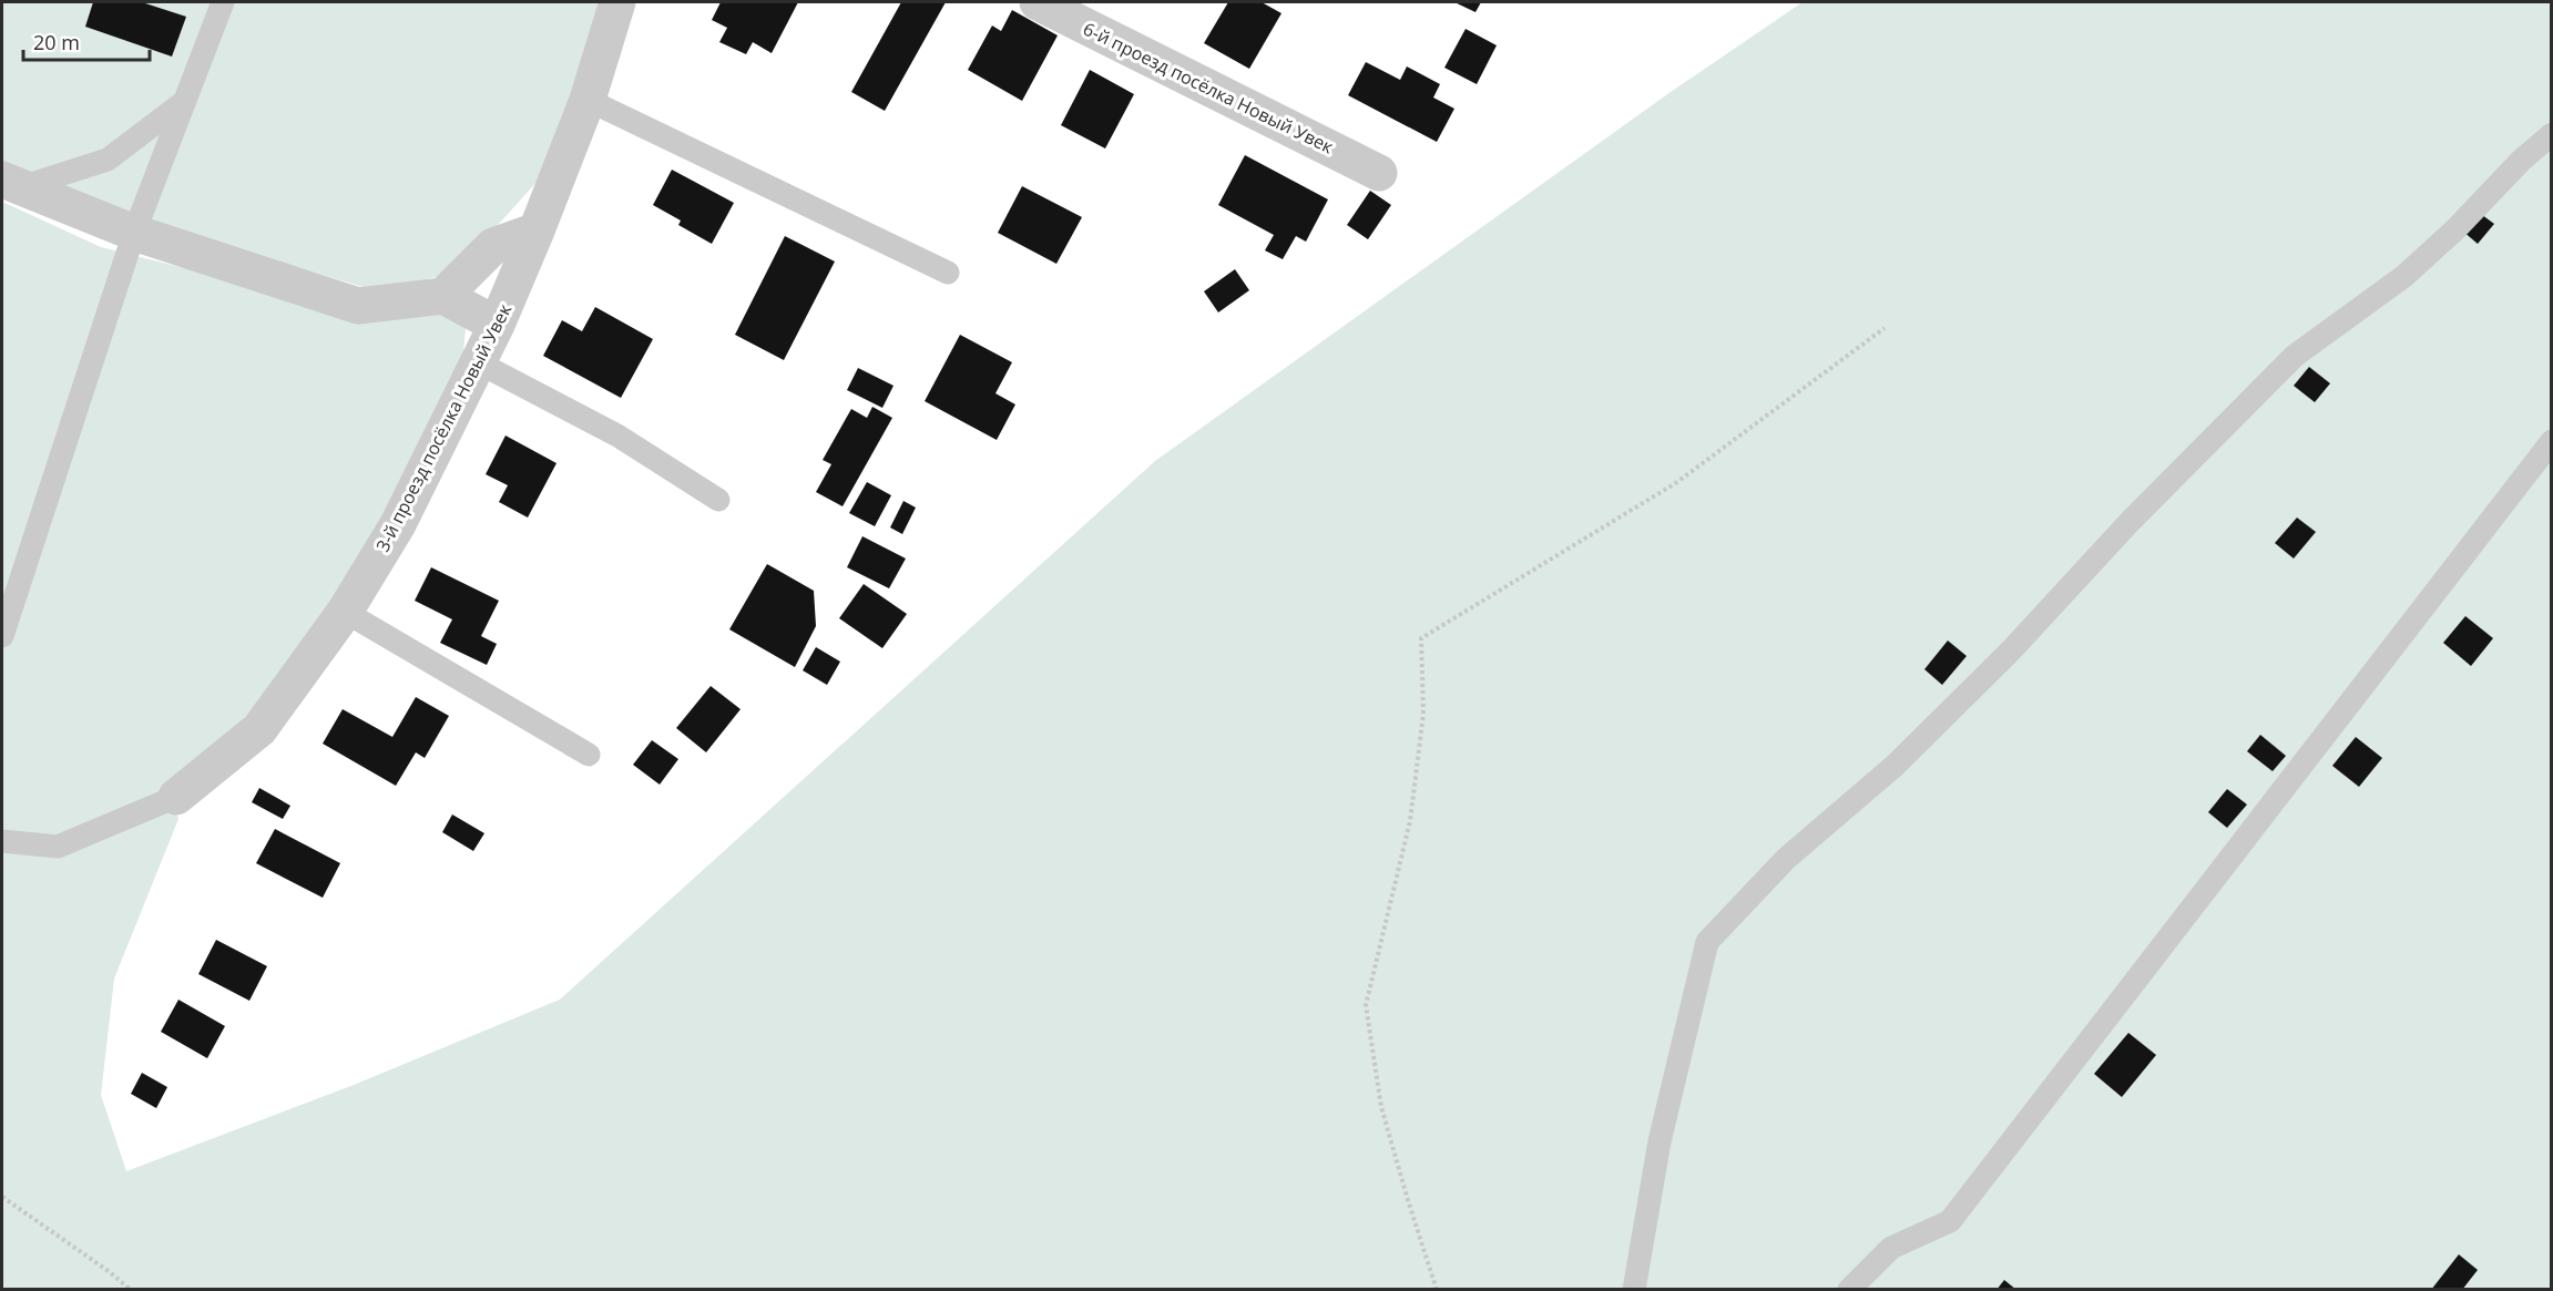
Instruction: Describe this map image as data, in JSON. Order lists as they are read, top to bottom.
{
  "streets": {
    "street": ["6-й проезд посёлка Новый Увек", "3-й проезд посёлка Новый Увек"]
  },
  "scale_bar": "20 m"
}
